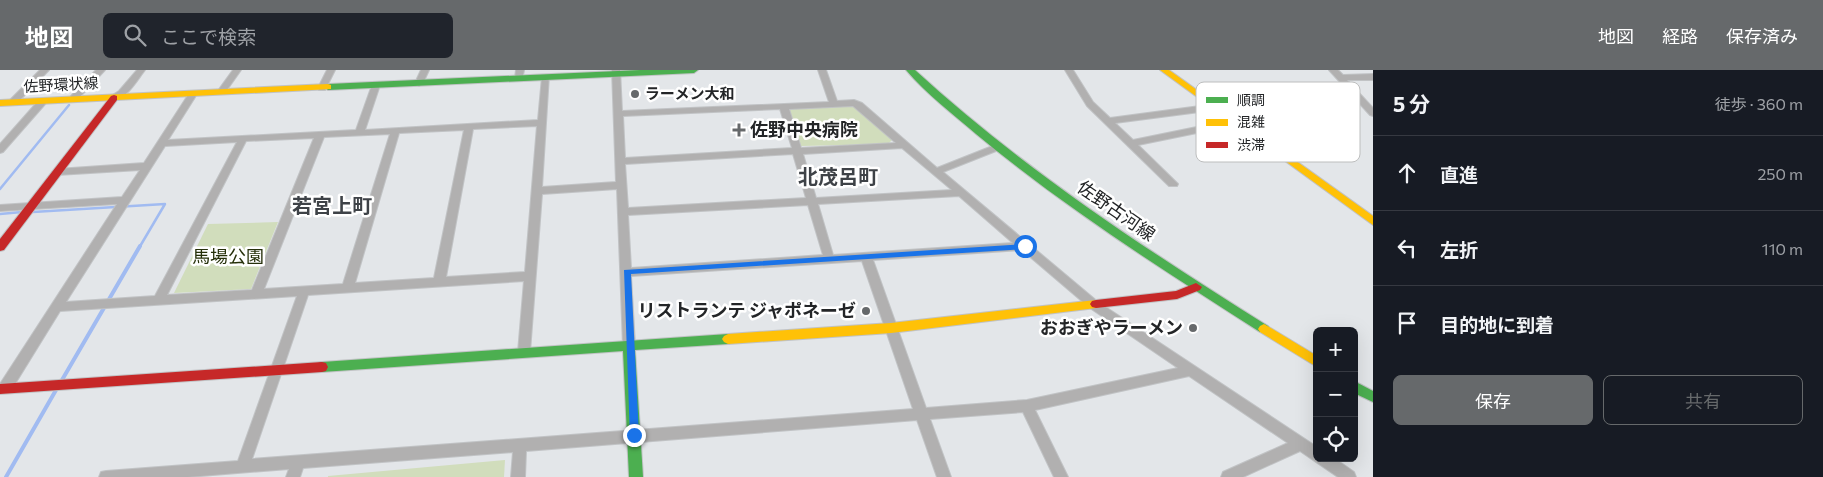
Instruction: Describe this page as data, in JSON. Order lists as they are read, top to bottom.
{
  "streets": {
    "street": ["佐野環状線", "佐野古河線"]
  },
  "districts": ["北茂呂町", "若宮上町"],
  "parks": ["馬場公園"],
  "places": {
    "other": ["ラーメン大和", "リストランテ ジャポネーゼ", "おおぎやラーメン"],
    "health": ["佐野中央病院"]
  },
  "legend": ["順調", "混雑", "渋滞"],
  "page": {
    "header": "地図",
    "search": "ここで検索",
    "nav": ["地図", "経路", "保存済み"],
    "heading": ["5 分", "徒歩 · 360 m"],
    "list": [
      ["直進", "250 m"],
      ["左折", "110 m"],
      "目的地に到着"
    ],
    "map_buttons": ["+", "−"],
    "buttons": ["保存", "共有"]
  }
}
